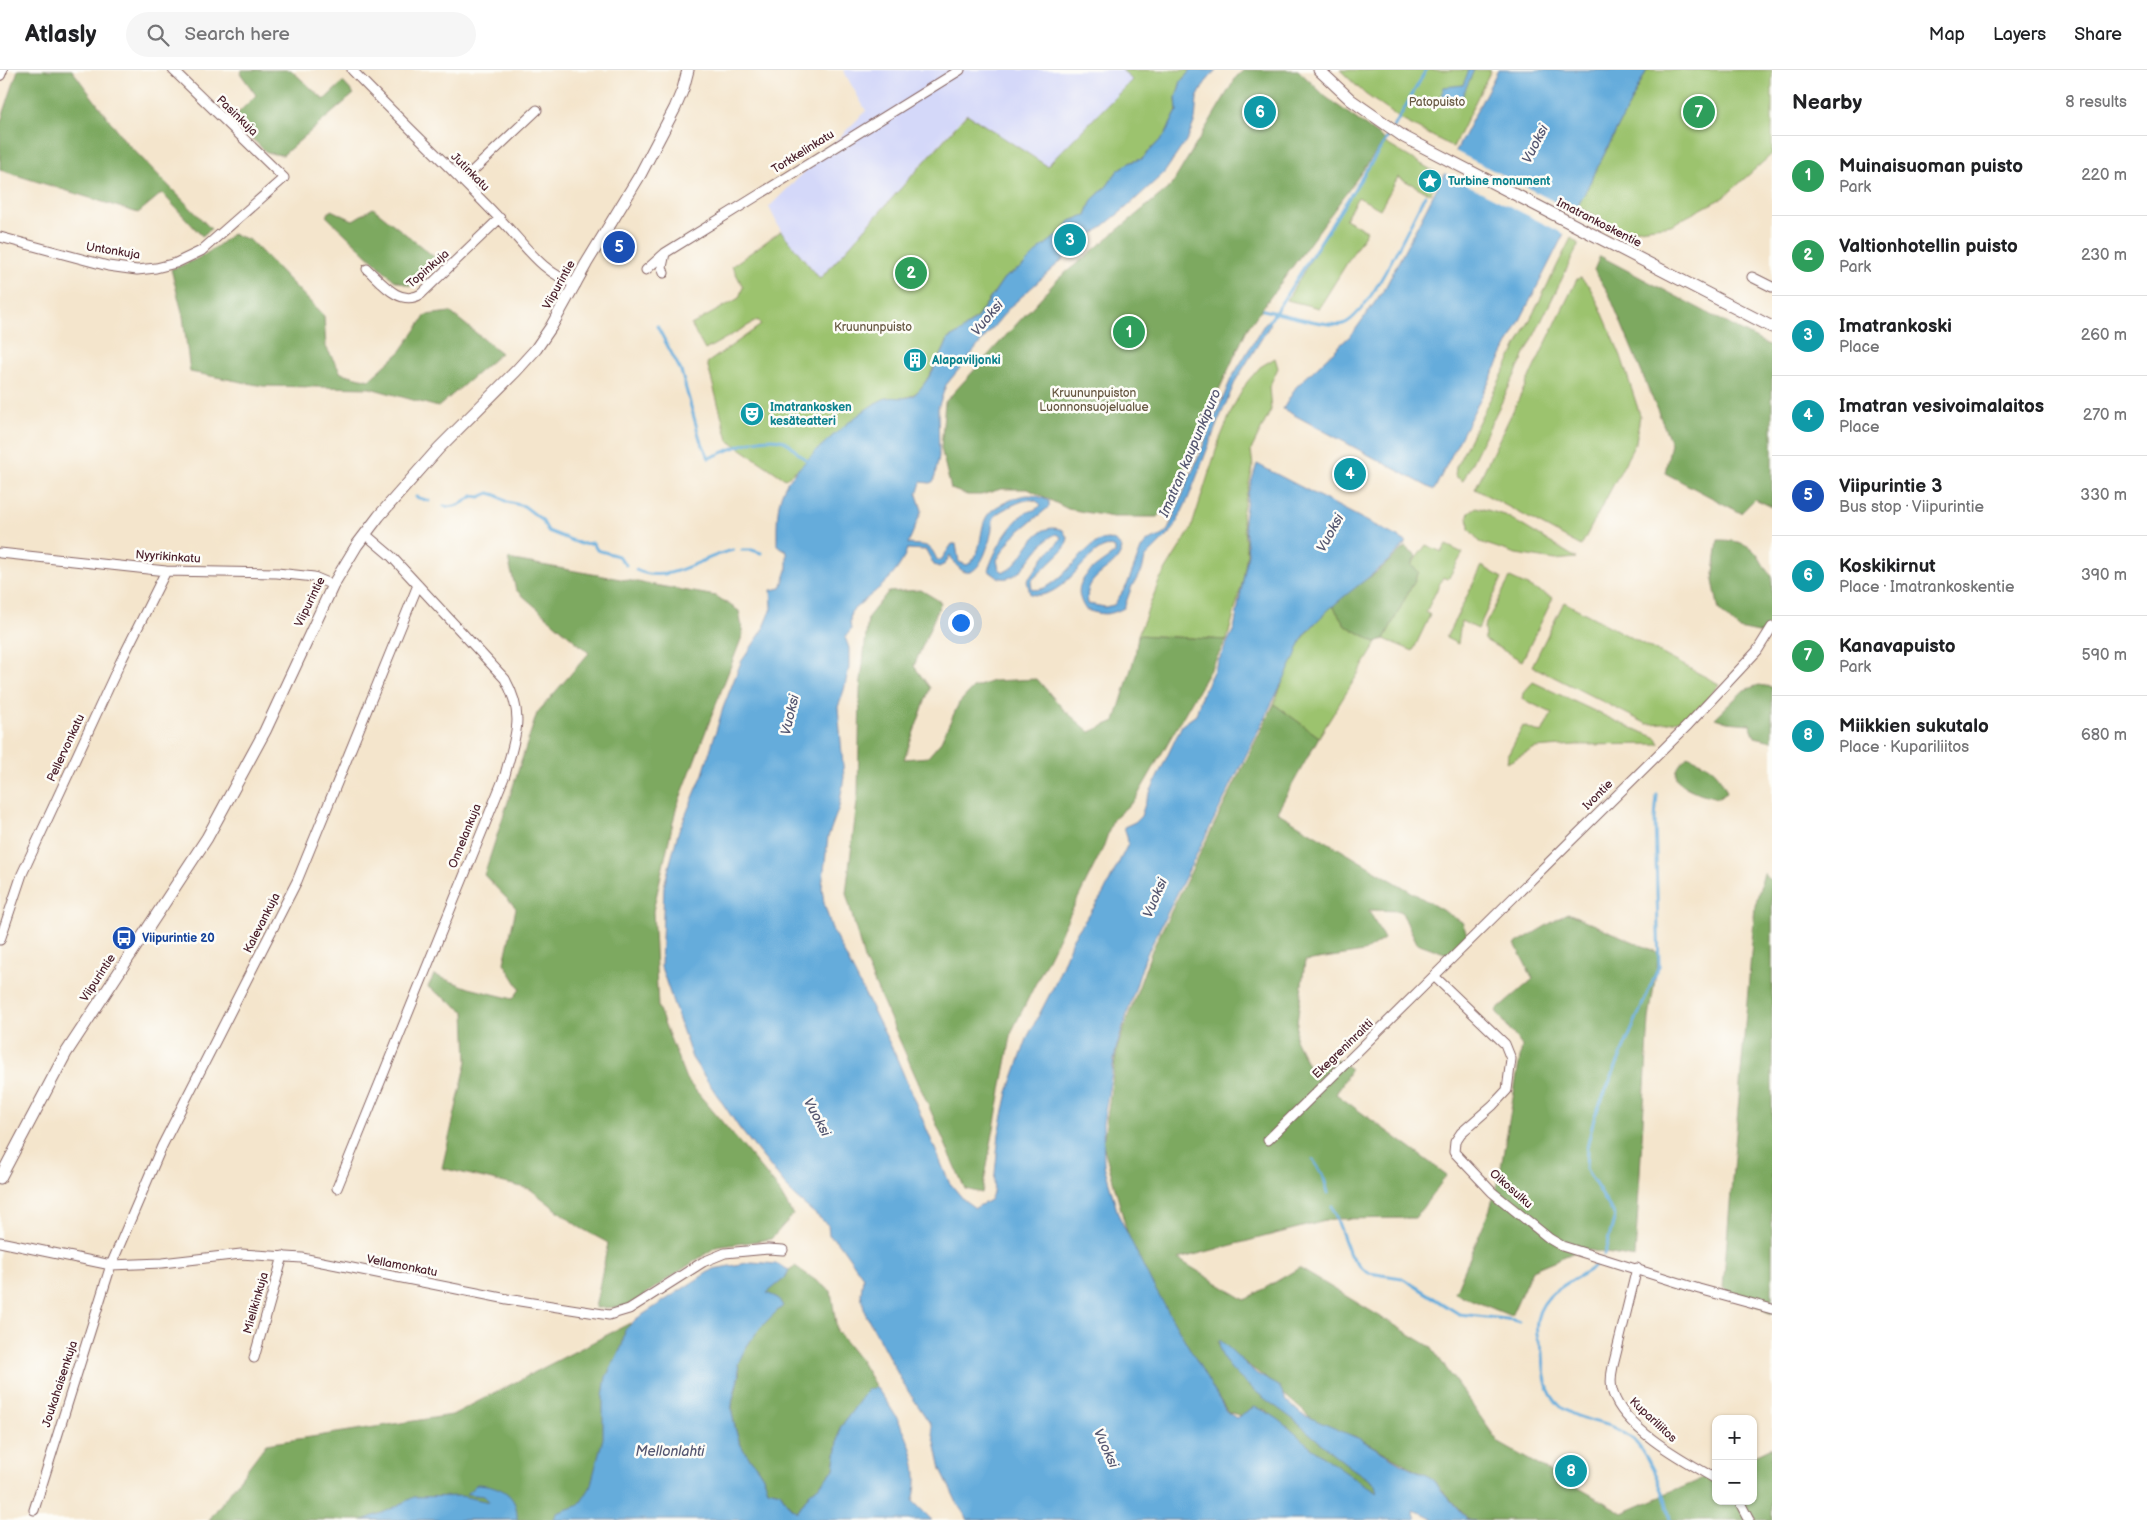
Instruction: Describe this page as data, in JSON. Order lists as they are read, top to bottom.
{
  "streets": {
    "main road": ["Imatrankoskentie", "Viipurintie"],
    "street": [
      "Pasinkuja",
      "Torkkelinkatu",
      "Jutinkatu",
      "Untonkuja",
      "Topinkuja",
      "Nyyrikinkatu",
      "Pellervonkatu",
      "Ivontie",
      "Onnelankuja",
      "Kalevankuja",
      "Ekegreninraitti",
      "Oikosulku",
      "Vellamonkatu",
      "Mielikinkuja",
      "Joukahaisenkuja",
      "Kupariliitos"
    ]
  },
  "crossings": [
    ["Pasinkuja", "Untonkuja"],
    ["Jutinkatu", "Topinkuja"],
    ["Jutinkatu", "Viipurintie"],
    ["Viipurintie", "Nyyrikinkatu"],
    ["Viipurintie", "Onnelankuja"],
    ["Nyyrikinkatu", "Pellervonkatu"],
    ["Ivontie", "Ekegreninraitti"],
    ["Ivontie", "Oikosulku"],
    ["Onnelankuja", "Kalevankuja"],
    ["Kalevankuja", "Vellamonkatu"],
    ["Kalevankuja", "Joukahaisenkuja"],
    ["Ekegreninraitti", "Oikosulku"],
    ["Oikosulku", "Kupariliitos"],
    ["Vellamonkatu", "Mielikinkuja"],
    ["Vellamonkatu", "Joukahaisenkuja"]
  ],
  "water": ["Vuoksi", "Imatran kaupunkipuro", "Mellonlahti"],
  "parks": ["Patopuisto", "Kruununpuisto", "Kruununpuiston Luonnonsuojelualue"],
  "places": {
    "place": ["Turbine monument"],
    "building": ["Alapaviljonki"],
    "theatre": ["Imatrankosken kesäteatteri"],
    "bus stop": ["Viipurintie 20"]
  },
  "page": {
    "header": "Atlasly",
    "search": "Search here",
    "nav": ["Map", "Layers", "Share"],
    "heading": ["Nearby", "8 results"],
    "pins": [
      "6",
      "7",
      "3",
      "5",
      "2",
      "1",
      "4",
      "8"
    ],
    "list": [
      {
        "mark": "1",
        "name": "Muinaisuoman puisto",
        "note": "Park",
        "value": "220 m"
      },
      {
        "mark": "2",
        "name": "Valtionhotellin puisto",
        "note": "Park",
        "value": "230 m"
      },
      {
        "mark": "3",
        "name": "Imatrankoski",
        "note": "Place",
        "value": "260 m"
      },
      {
        "mark": "4",
        "name": "Imatran vesivoimalaitos",
        "note": "Place",
        "value": "270 m"
      },
      {
        "mark": "5",
        "name": "Viipurintie 3",
        "note": "Bus stop · Viipurintie",
        "value": "330 m"
      },
      {
        "mark": "6",
        "name": "Koskikirnut",
        "note": "Place · Imatrankoskentie",
        "value": "390 m"
      },
      {
        "mark": "7",
        "name": "Kanavapuisto",
        "note": "Park",
        "value": "590 m"
      },
      {
        "mark": "8",
        "name": "Miikkien sukutalo",
        "note": "Place · Kupariliitos",
        "value": "680 m"
      }
    ],
    "map_buttons": ["+", "−"]
  }
}
